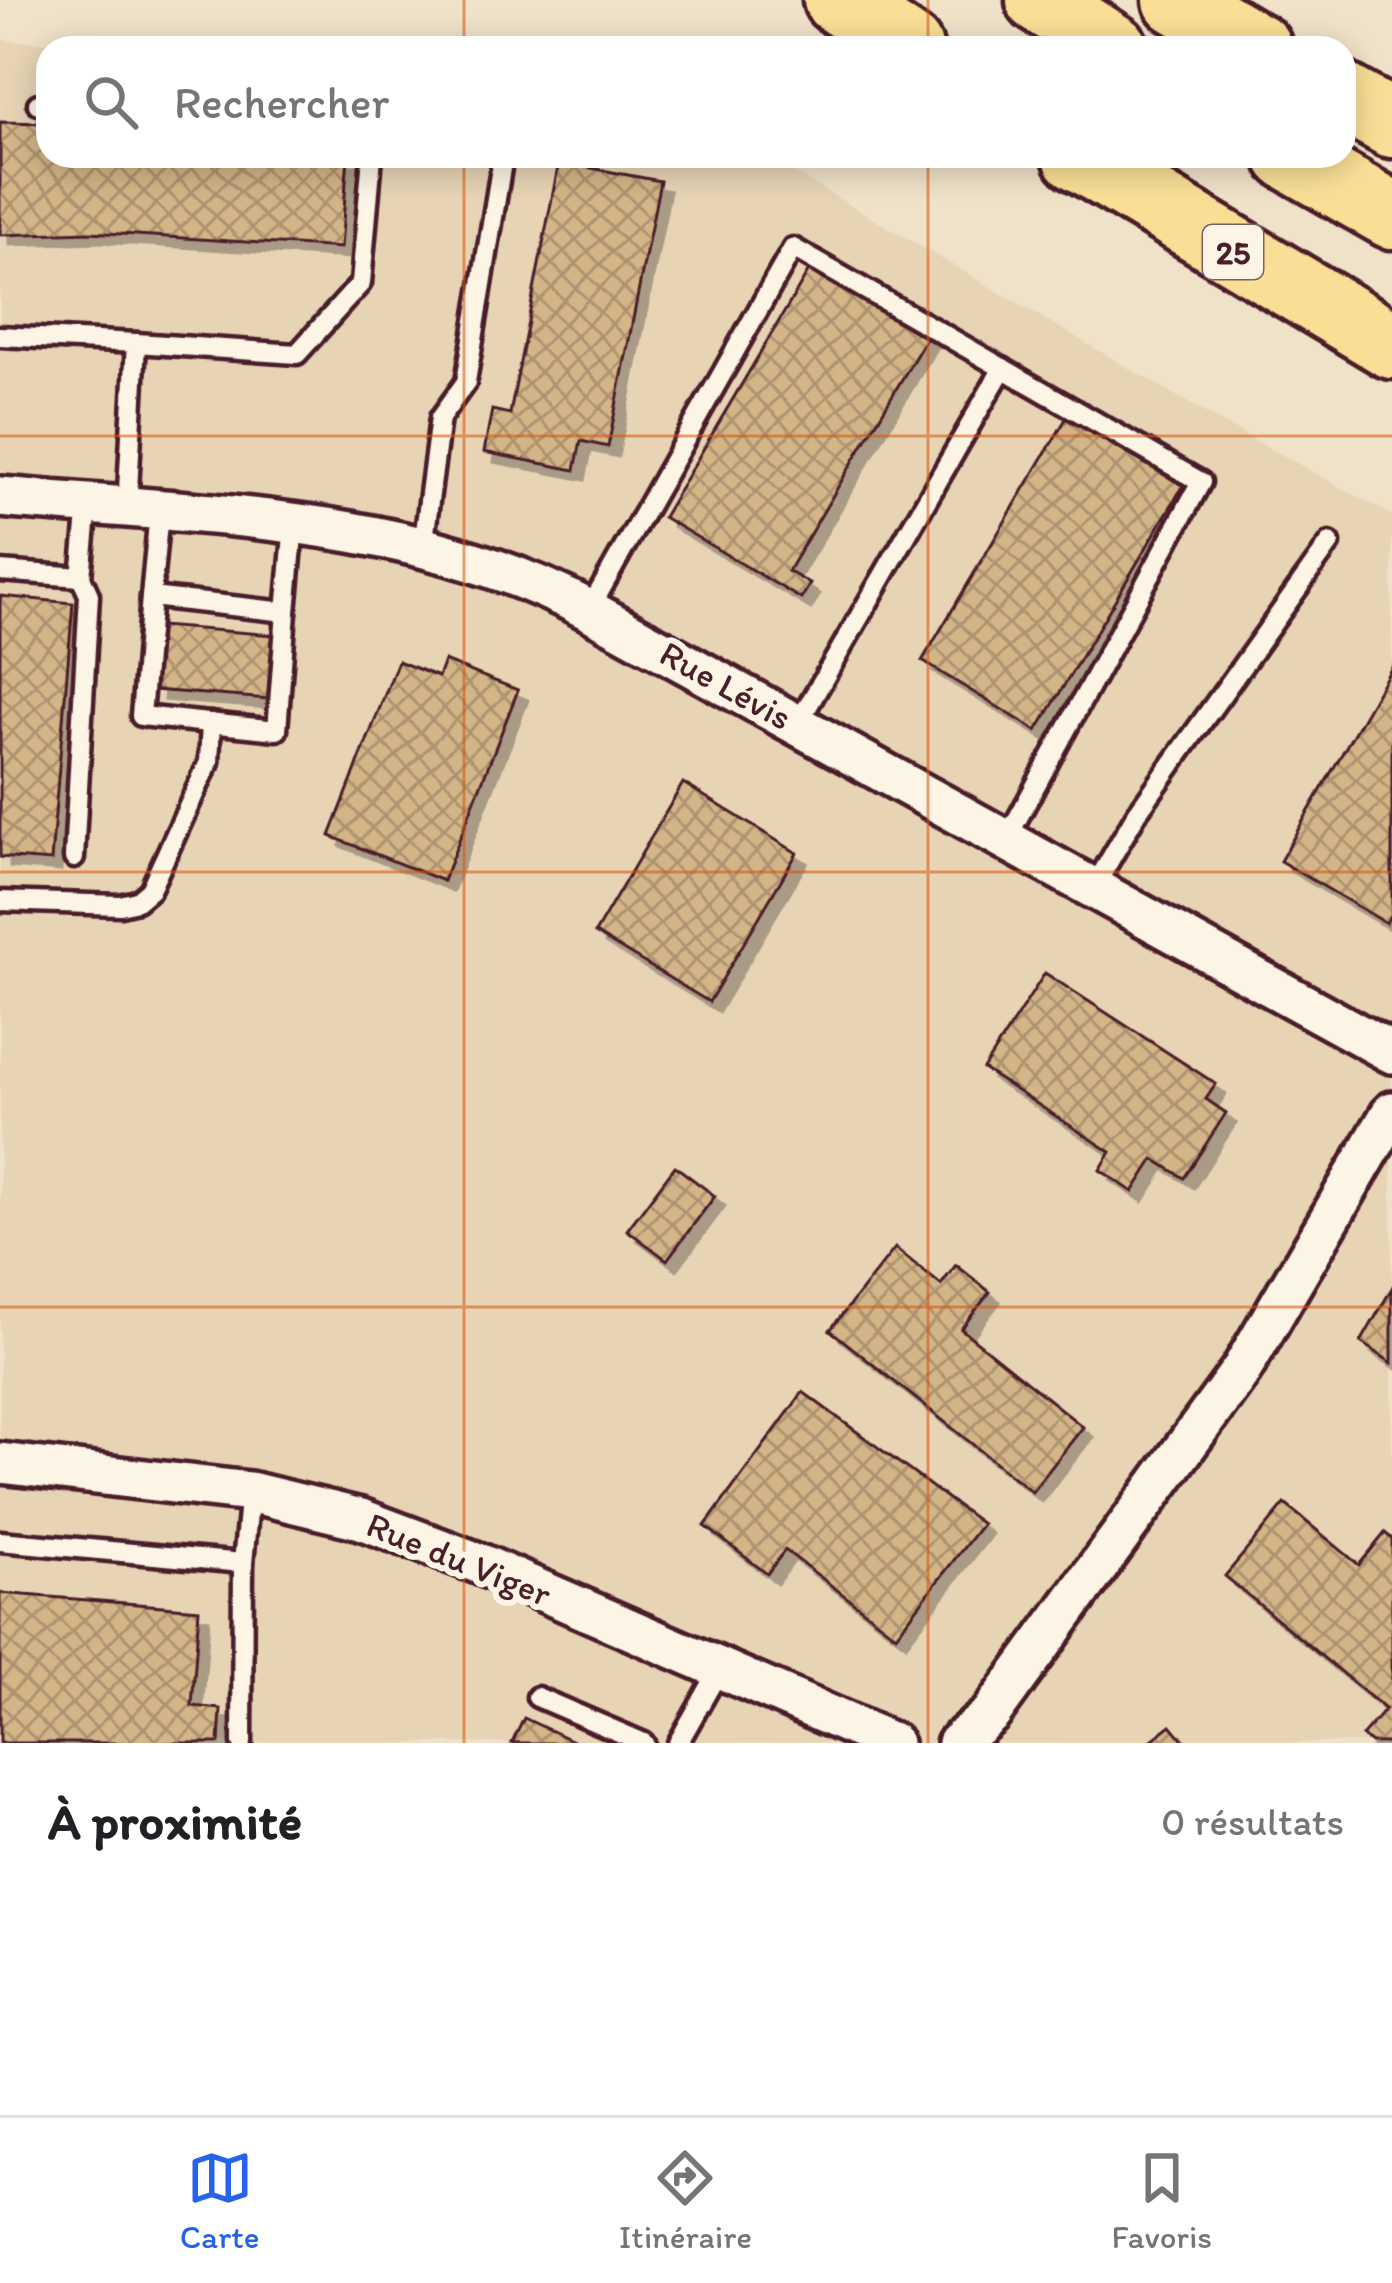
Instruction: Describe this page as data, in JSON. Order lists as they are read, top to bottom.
{
  "streets": {
    "highway": ["25"],
    "street": ["Rue Lévis", "Rue du Viger"]
  },
  "page": {
    "search": "Rechercher",
    "heading": ["À proximité", "0 résultats"],
    "nav": ["Carte", "Itinéraire", "Favoris"]
  }
}
